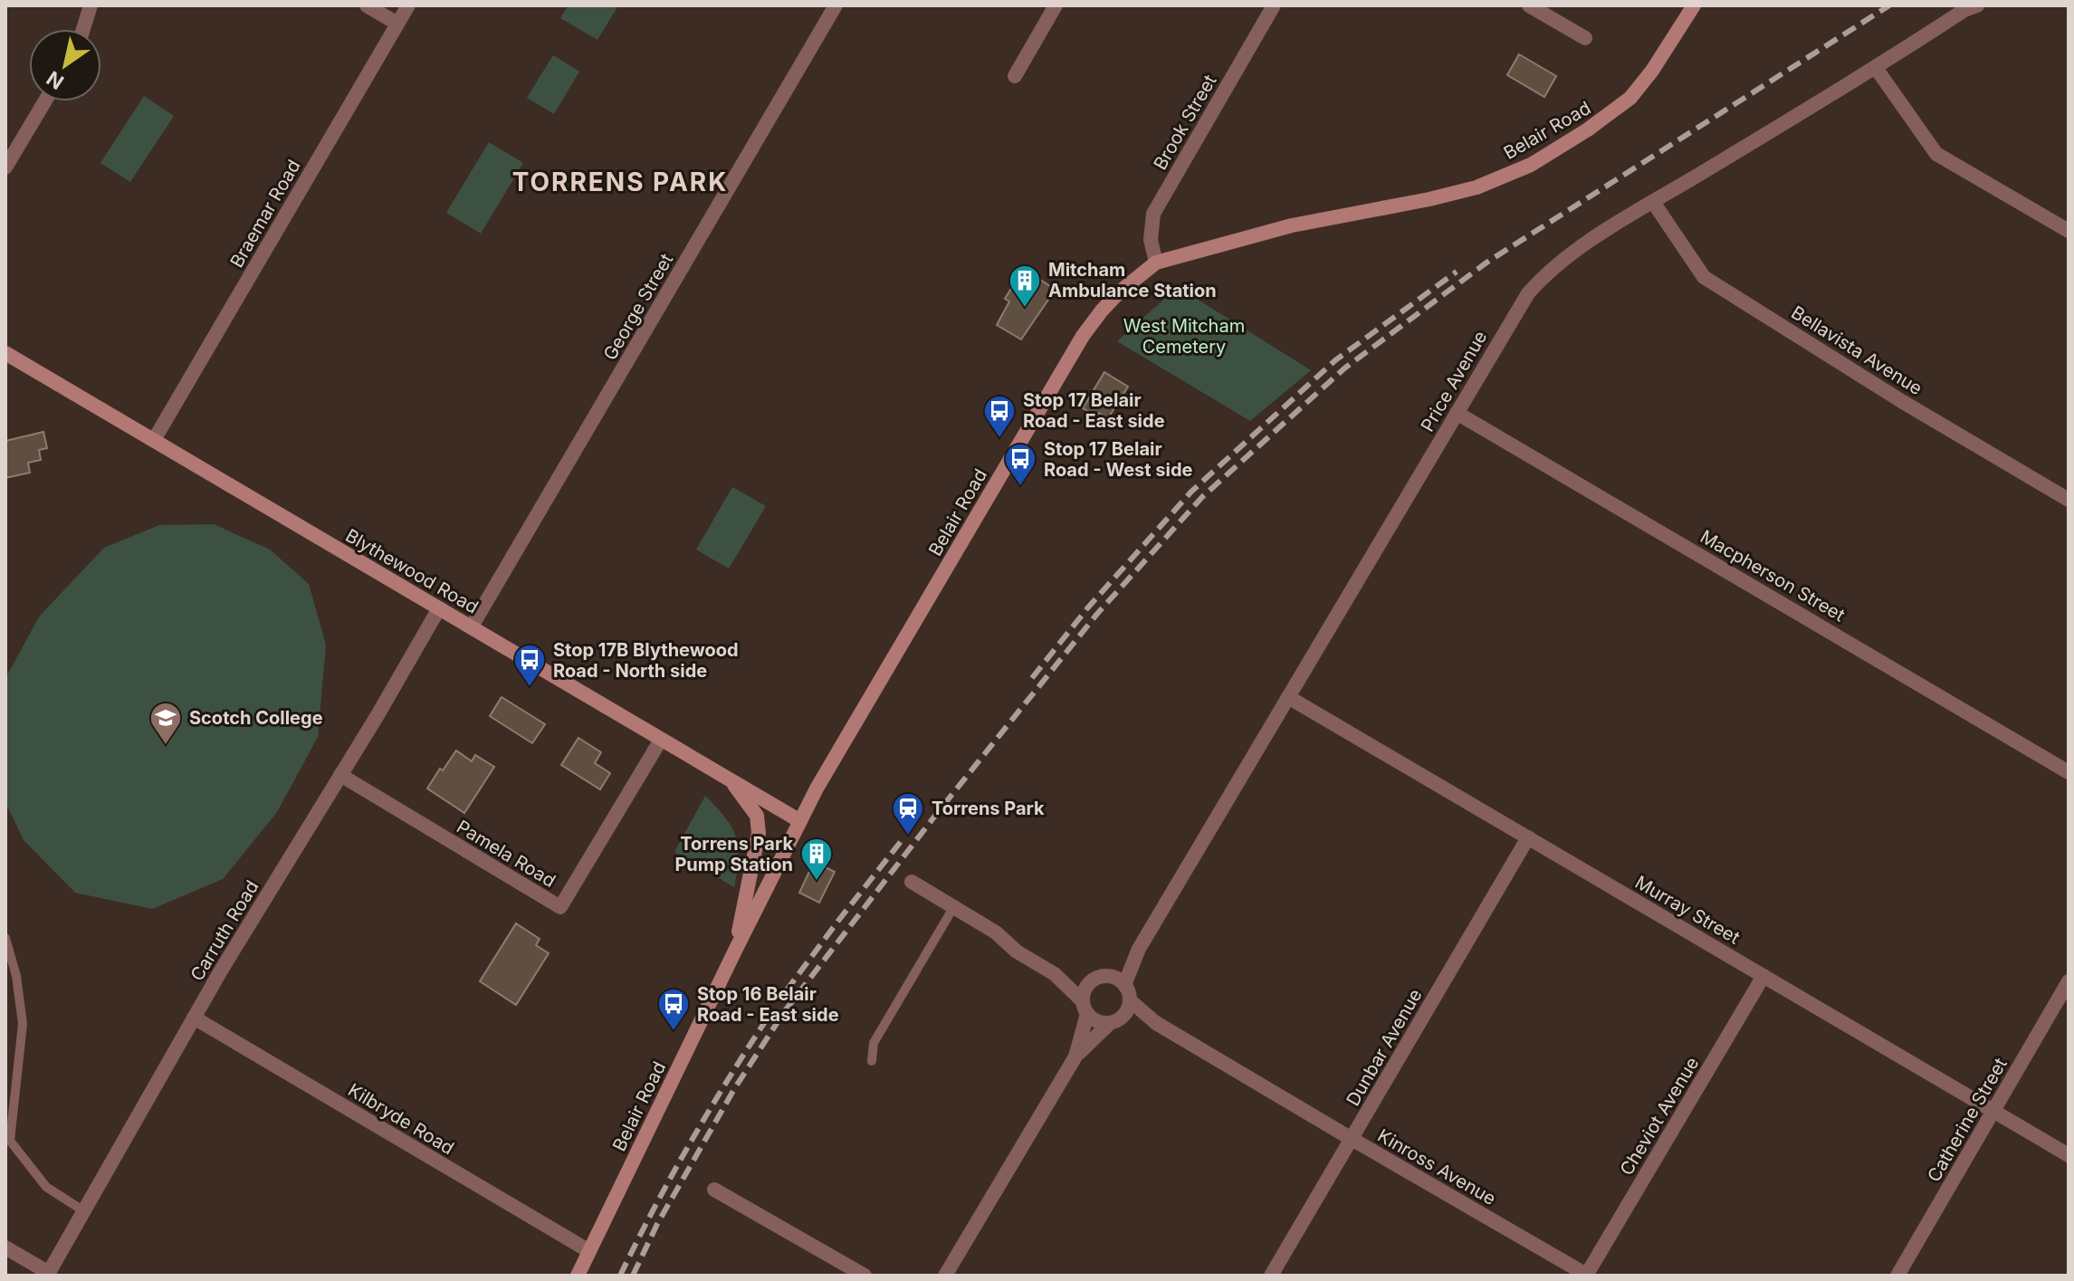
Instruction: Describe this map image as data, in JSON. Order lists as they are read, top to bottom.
{
  "streets": {
    "main road": ["Belair Road", "Blythewood Road"],
    "street": [
      "Brook Street",
      "Braemar Road",
      "George Street",
      "Bellavista Avenue",
      "Price Avenue",
      "Macpherson Street",
      "Pamela Road",
      "Murray Street",
      "Carruth Road",
      "Dunbar Avenue",
      "Cheviot Avenue",
      "Kilbryde Road",
      "Catherine Street",
      "Kinross Avenue"
    ]
  },
  "crossings": [
    ["Brook Street", "Belair Road"],
    ["Belair Road", "Blythewood Road"],
    ["Belair Road", "Kilbryde Road"],
    ["Braemar Road", "Blythewood Road"],
    ["George Street", "Blythewood Road"],
    ["Bellavista Avenue", "Price Avenue"],
    ["Price Avenue", "Macpherson Street"],
    ["Price Avenue", "Murray Street"],
    ["Price Avenue", "Kinross Avenue"],
    ["Blythewood Road", "Pamela Road"],
    ["Blythewood Road", "Carruth Road"],
    ["Pamela Road", "Carruth Road"],
    ["Murray Street", "Dunbar Avenue"],
    ["Murray Street", "Cheviot Avenue"],
    ["Murray Street", "Catherine Street"],
    ["Carruth Road", "Kilbryde Road"],
    ["Dunbar Avenue", "Kinross Avenue"],
    ["Cheviot Avenue", "Kinross Avenue"]
  ],
  "districts": ["TORRENS PARK"],
  "parks": ["West Mitcham Cemetery"],
  "places": {
    "building": ["Mitcham Ambulance Station", "Torrens Park Pump Station"],
    "bus stop": [
      "Stop 17 Belair Road - East side",
      "Stop 17 Belair Road - West side",
      "Stop 17B Blythewood Road - North side",
      "Stop 16 Belair Road - East side"
    ],
    "school or university": ["Scotch College"],
    "station": ["Torrens Park"]
  },
  "north": "bottom left"
}
